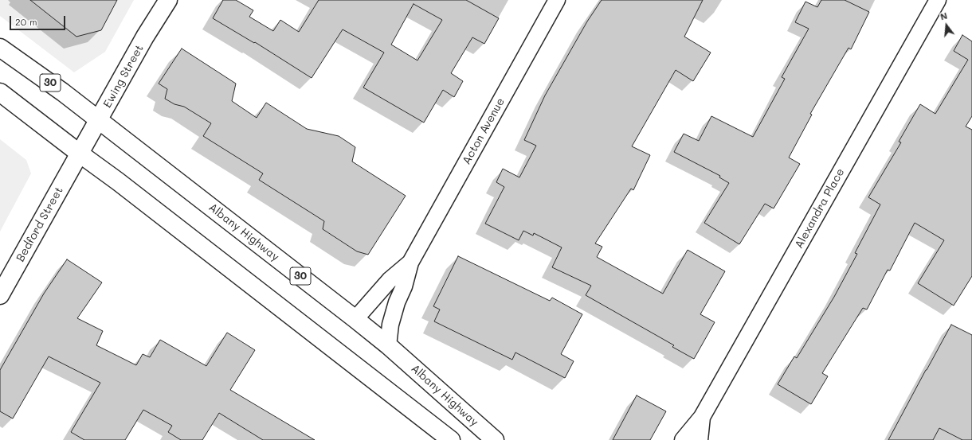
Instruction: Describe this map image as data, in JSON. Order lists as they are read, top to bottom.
{
  "streets": {
    "main road": [
      "Ewing Street",
      "30",
      "Bedford Street",
      "Albany Highway"
    ],
    "street": ["Acton Avenue", "Alexandra Place"]
  },
  "crossings": [
    ["Ewing Street", "Bedford Street"],
    ["Ewing Street", "Albany Highway"],
    ["Acton Avenue", "Albany Highway"]
  ],
  "scale_bar": "20 m",
  "north": "top"
}
